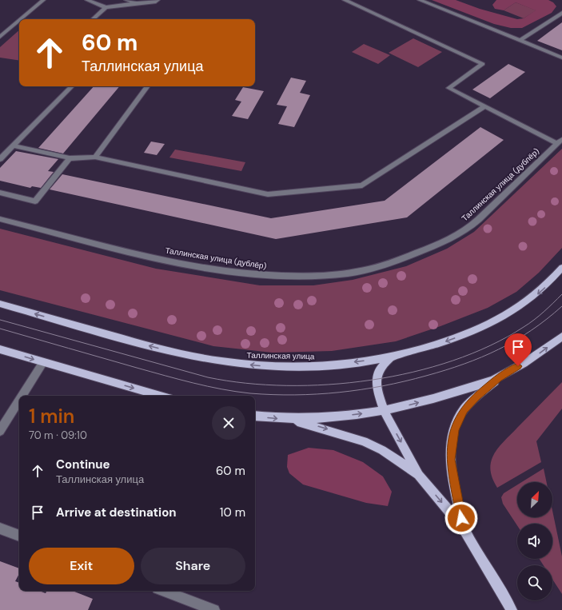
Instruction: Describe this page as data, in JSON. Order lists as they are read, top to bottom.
{
  "streets": {
    "main road": ["Таллинская улица"],
    "street": ["Таллинская улица (дублёр)"]
  },
  "north": "top right",
  "page": {
    "turn": ["60 m", "Таллинская улица"],
    "heading": ["1 min", "70 m · 09:10"],
    "list": [
      {
        "name": "Continue",
        "note": "Таллинская улица",
        "value": "60 m"
      },
      {
        "name": "Arrive at destination",
        "value": "10 m"
      }
    ],
    "buttons": ["Exit", "Share"]
  }
}
